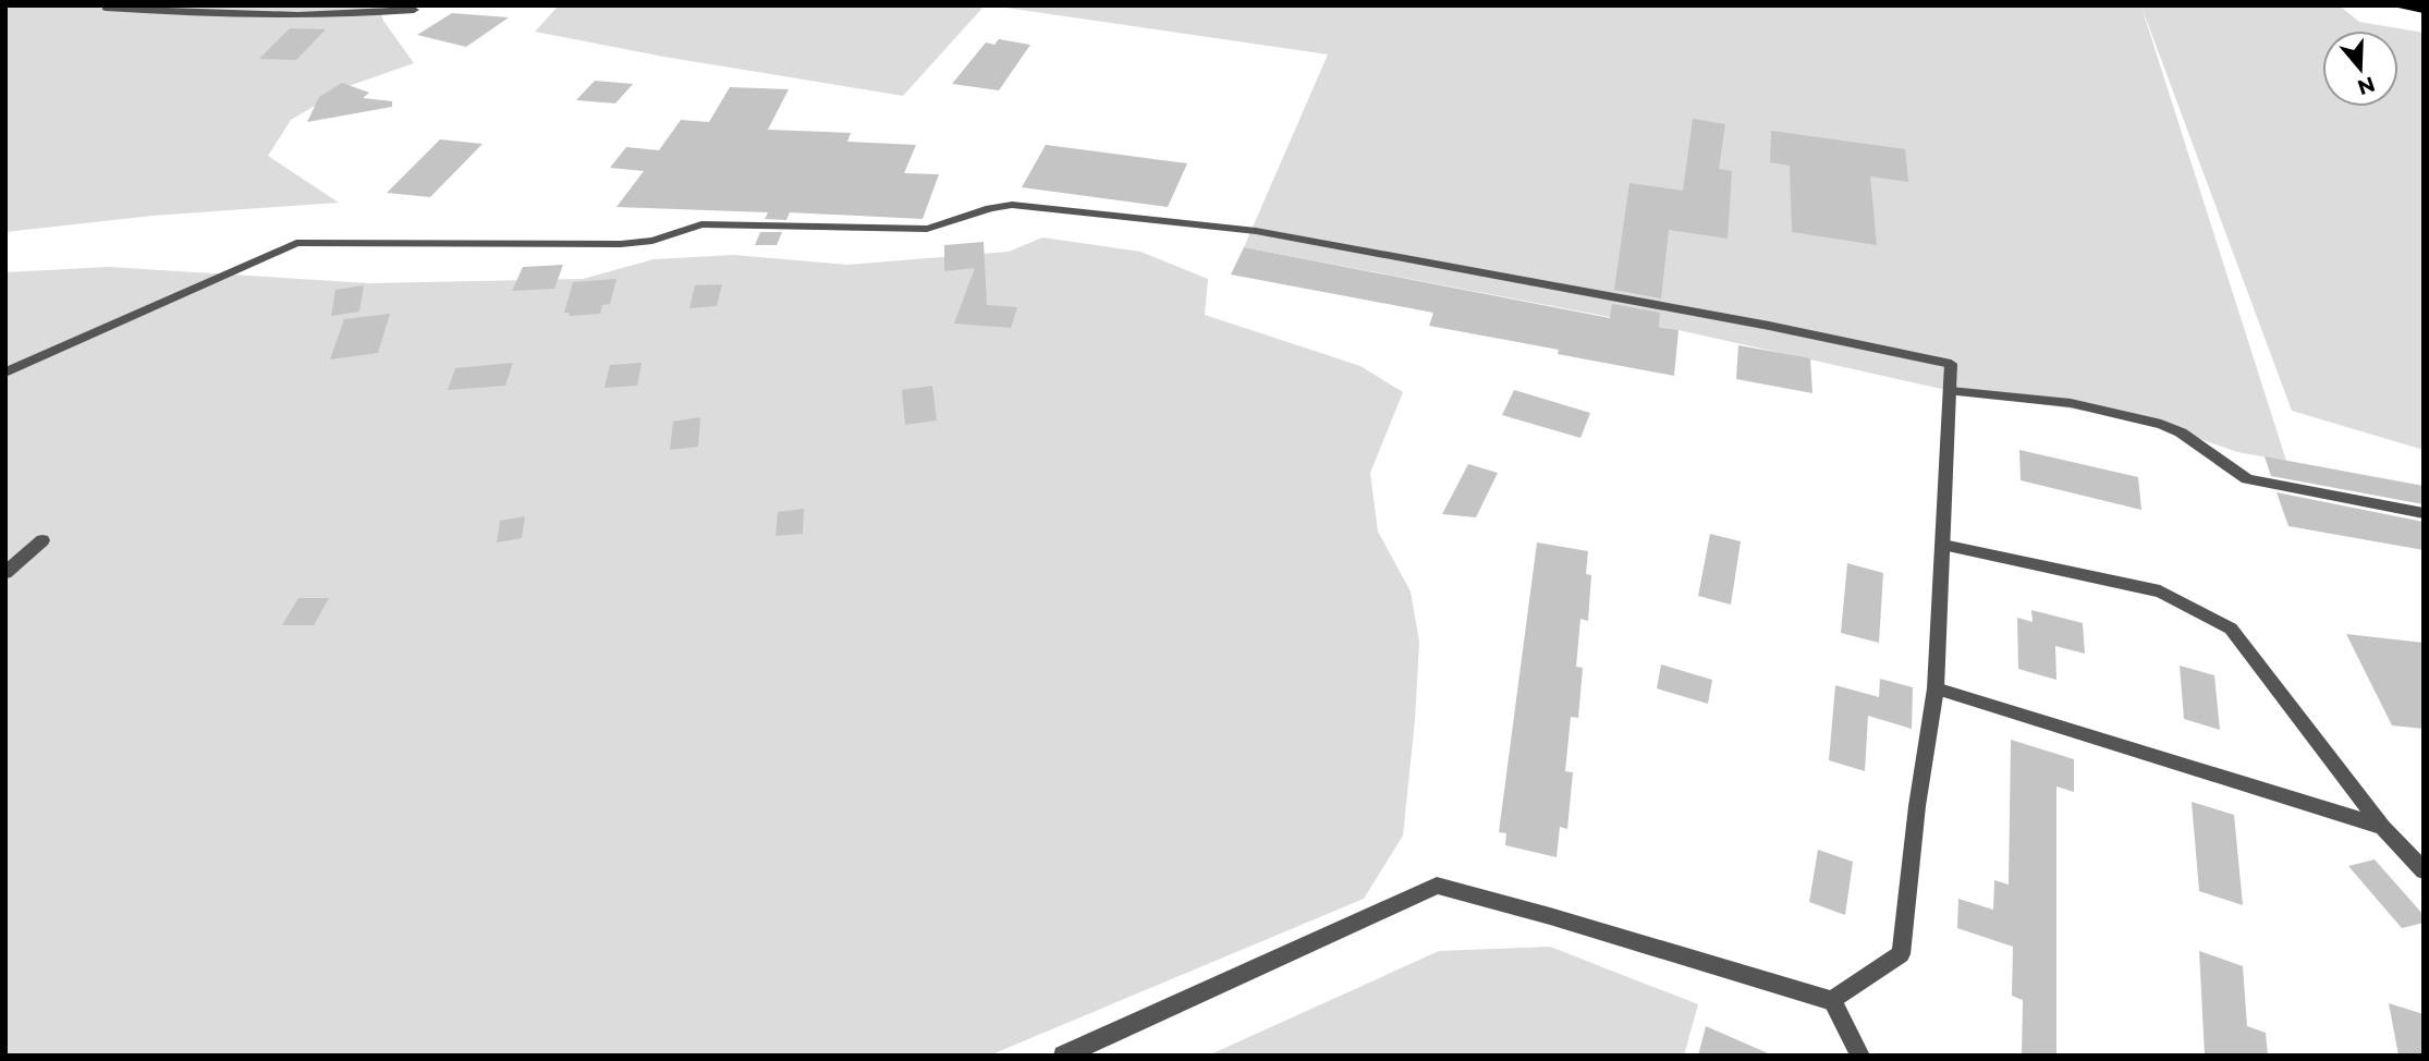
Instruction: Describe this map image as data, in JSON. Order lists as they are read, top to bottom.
{
  "north": "bottom"
}
